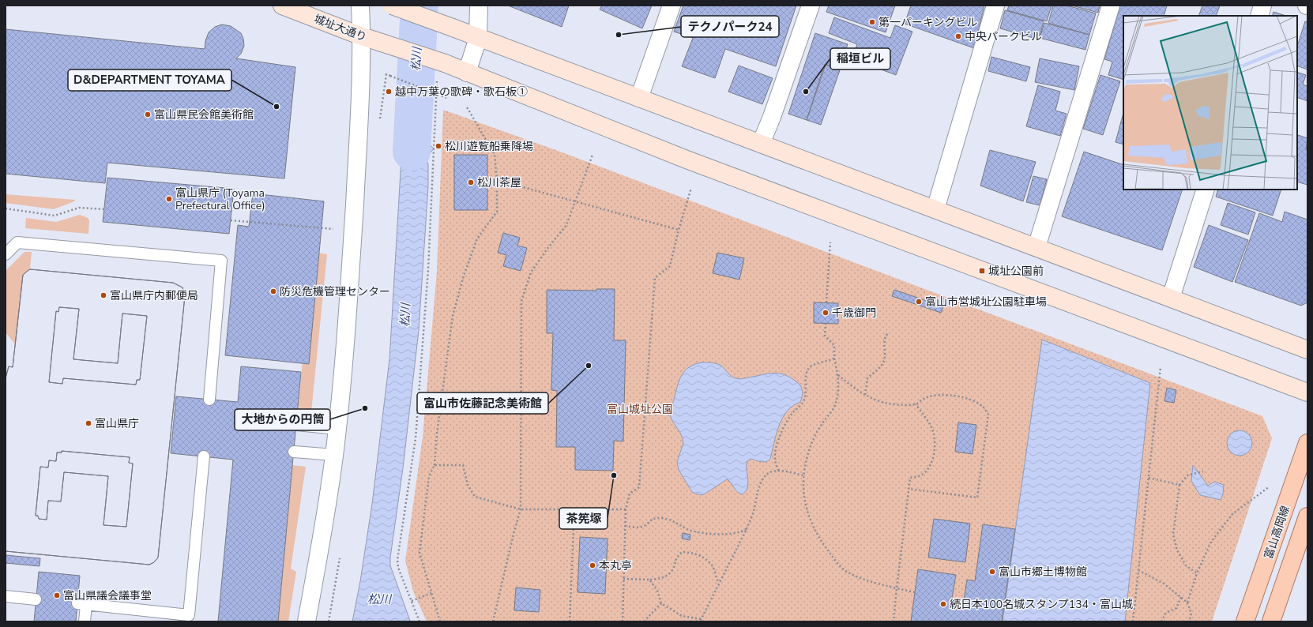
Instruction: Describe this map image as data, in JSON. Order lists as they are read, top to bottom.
{
  "streets": {
    "main road": ["富山高岡線"],
    "street": ["城址大通り"]
  },
  "water": ["松川"],
  "parks": ["富山城址公園"],
  "places": {
    "other": [
      "第一パーキングビル",
      "テクノパーク24",
      "中央パークビル",
      "越中万葉の歌碑・歌石板①",
      "稲垣ビル",
      "D&DEPARTMENT TOYAMA",
      "富山県民会館美術館",
      "松川遊覧船乗降場",
      "松川茶屋",
      "富山県庁 (Toyama Prefectural Office)",
      "防災危機管理センター",
      "富山県庁内郵便局",
      "富山市営城址公園駐車場",
      "千歳御門",
      "富山市佐藤記念美術館",
      "大地からの円筒",
      "富山県庁",
      "茶筅塚",
      "本丸亭",
      "富山市郷土博物館",
      "富山県議会議事堂",
      "続日本100名城スタンプ134・富山城"
    ],
    "transit": ["城址公園前"]
  }
}
